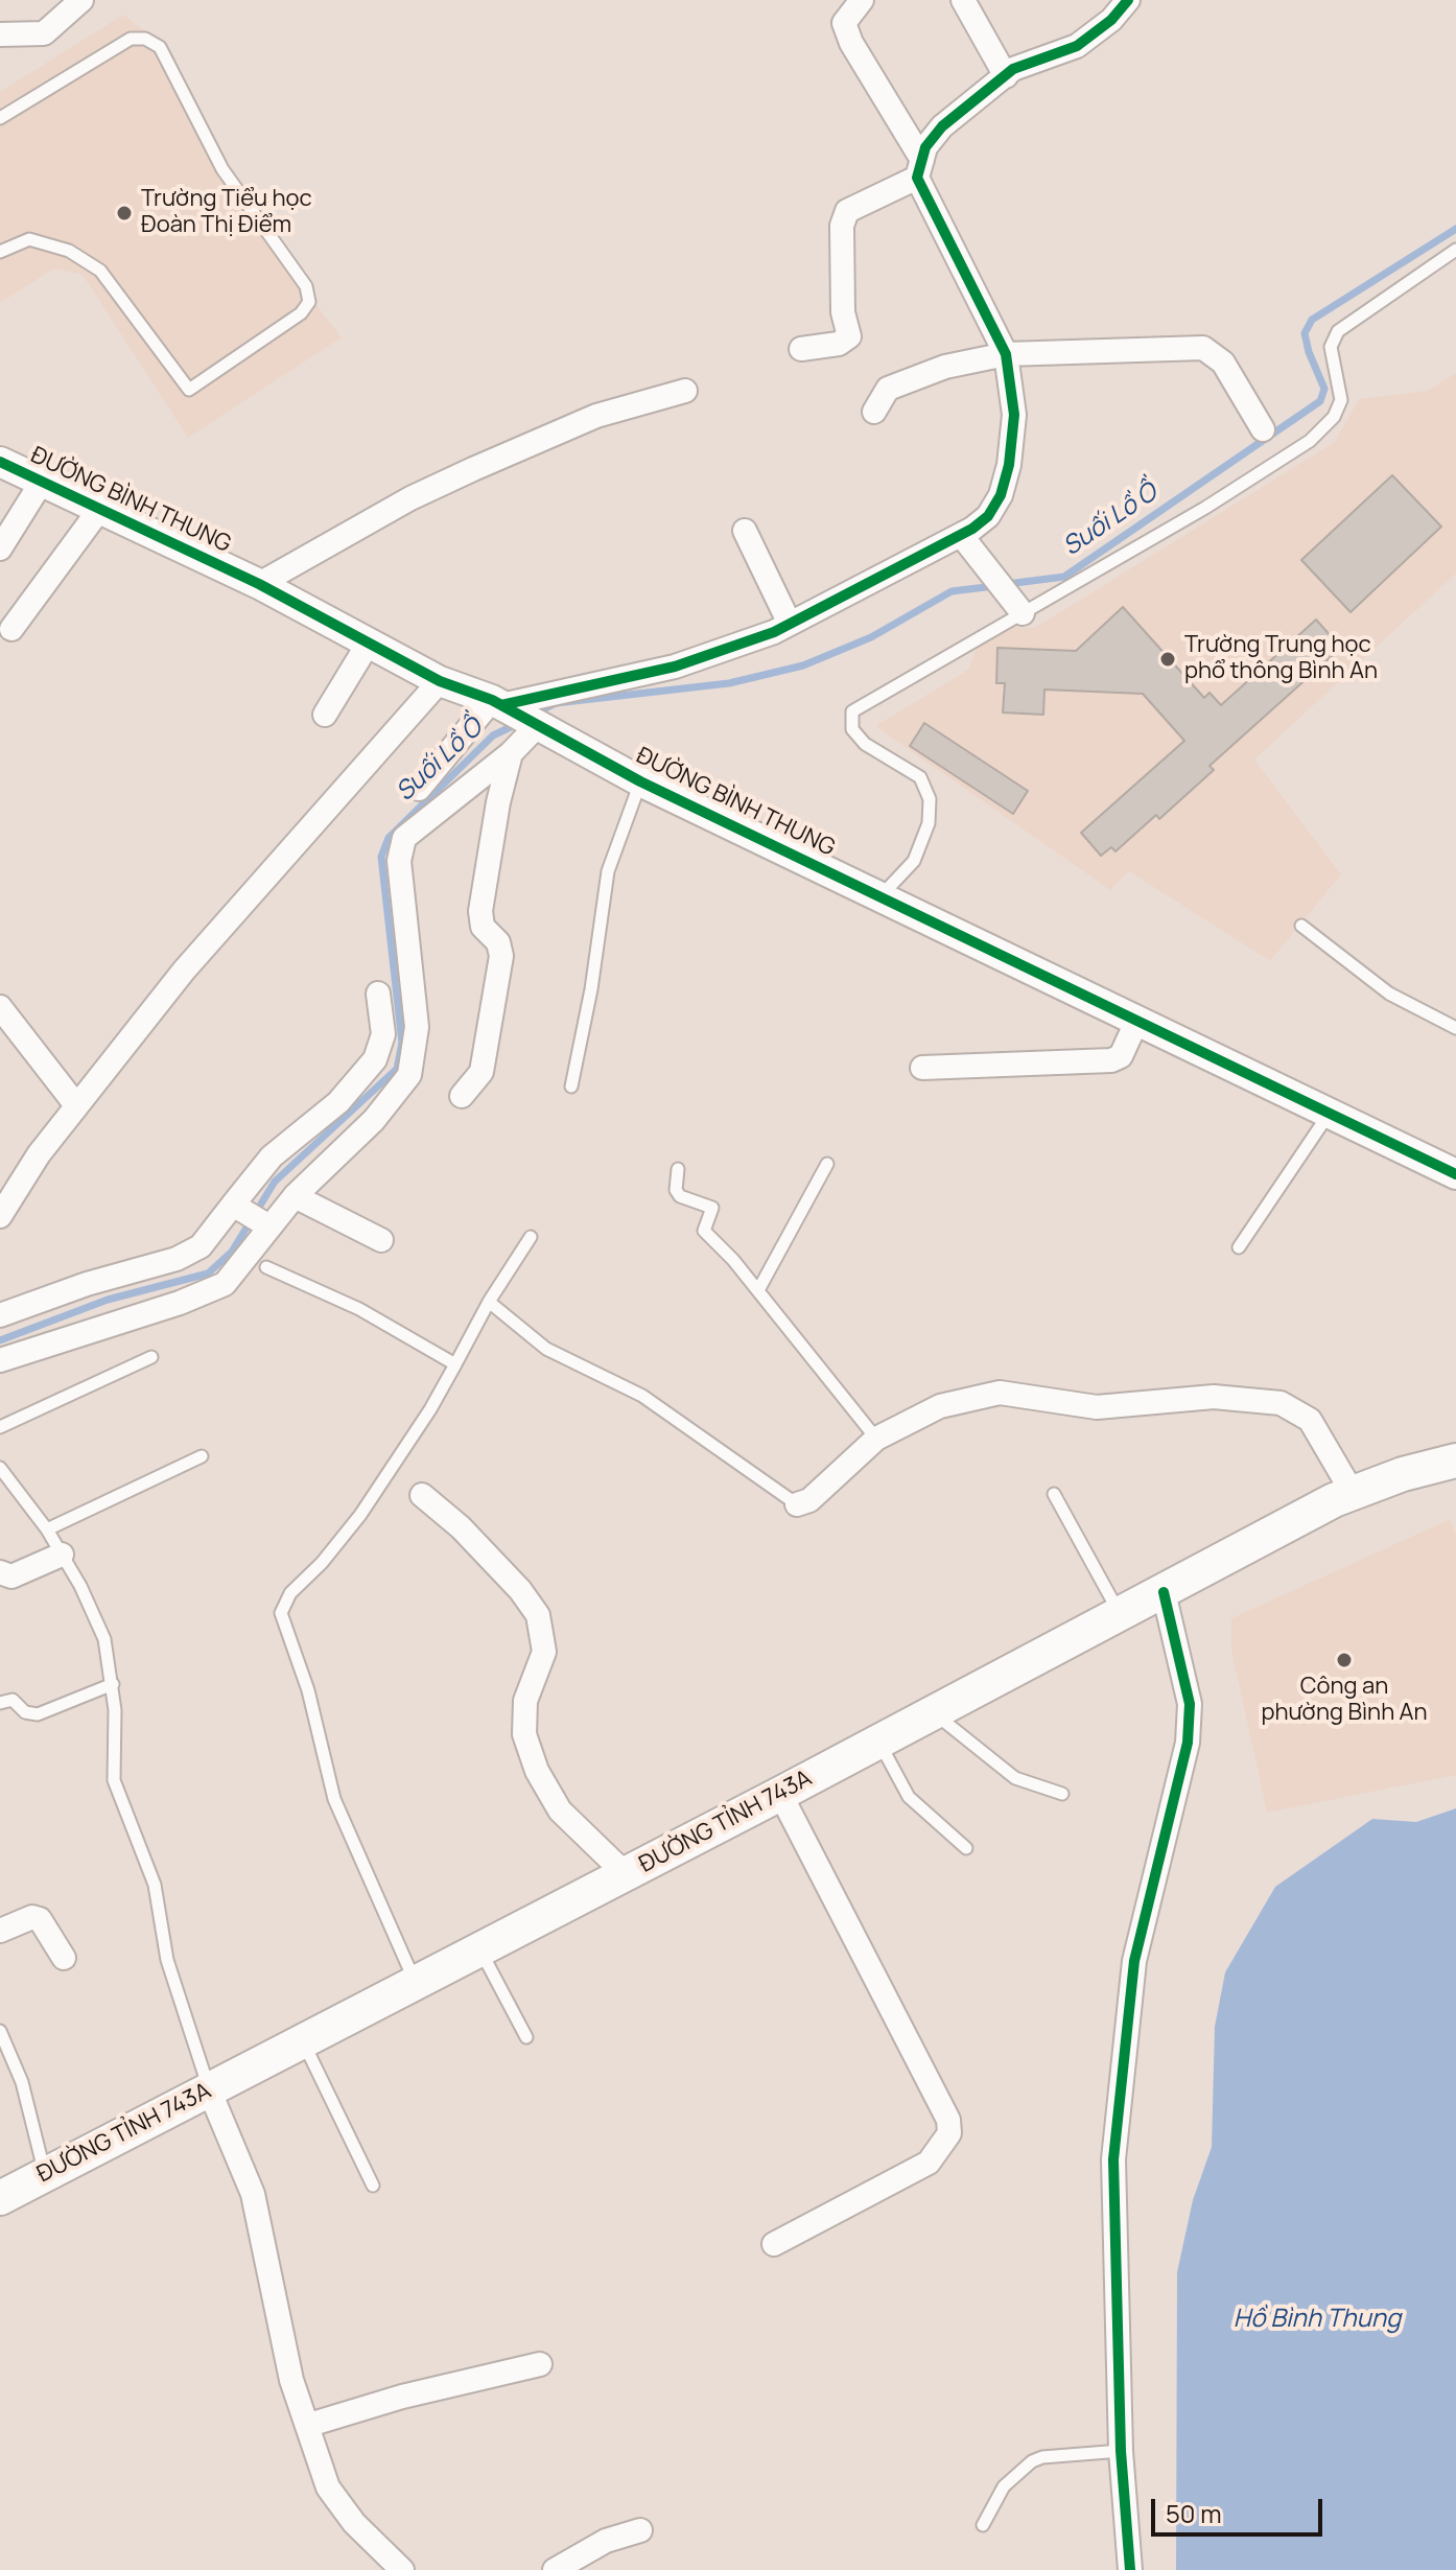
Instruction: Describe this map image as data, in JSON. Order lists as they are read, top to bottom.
{
  "streets": {
    "main road": ["ĐƯỜNG TỈNH 743A"],
    "street": ["ĐƯỜNG BÌNH THUNG"]
  },
  "water": ["Suối Lồ Ồ", "Hồ Bình Thung"],
  "places": ["Trường Tiểu học Đoàn Thị Điểm", "Trường Trung học phổ thông Bình An", "Công an phường Bình An"],
  "scale_bar": "50 m"
}
